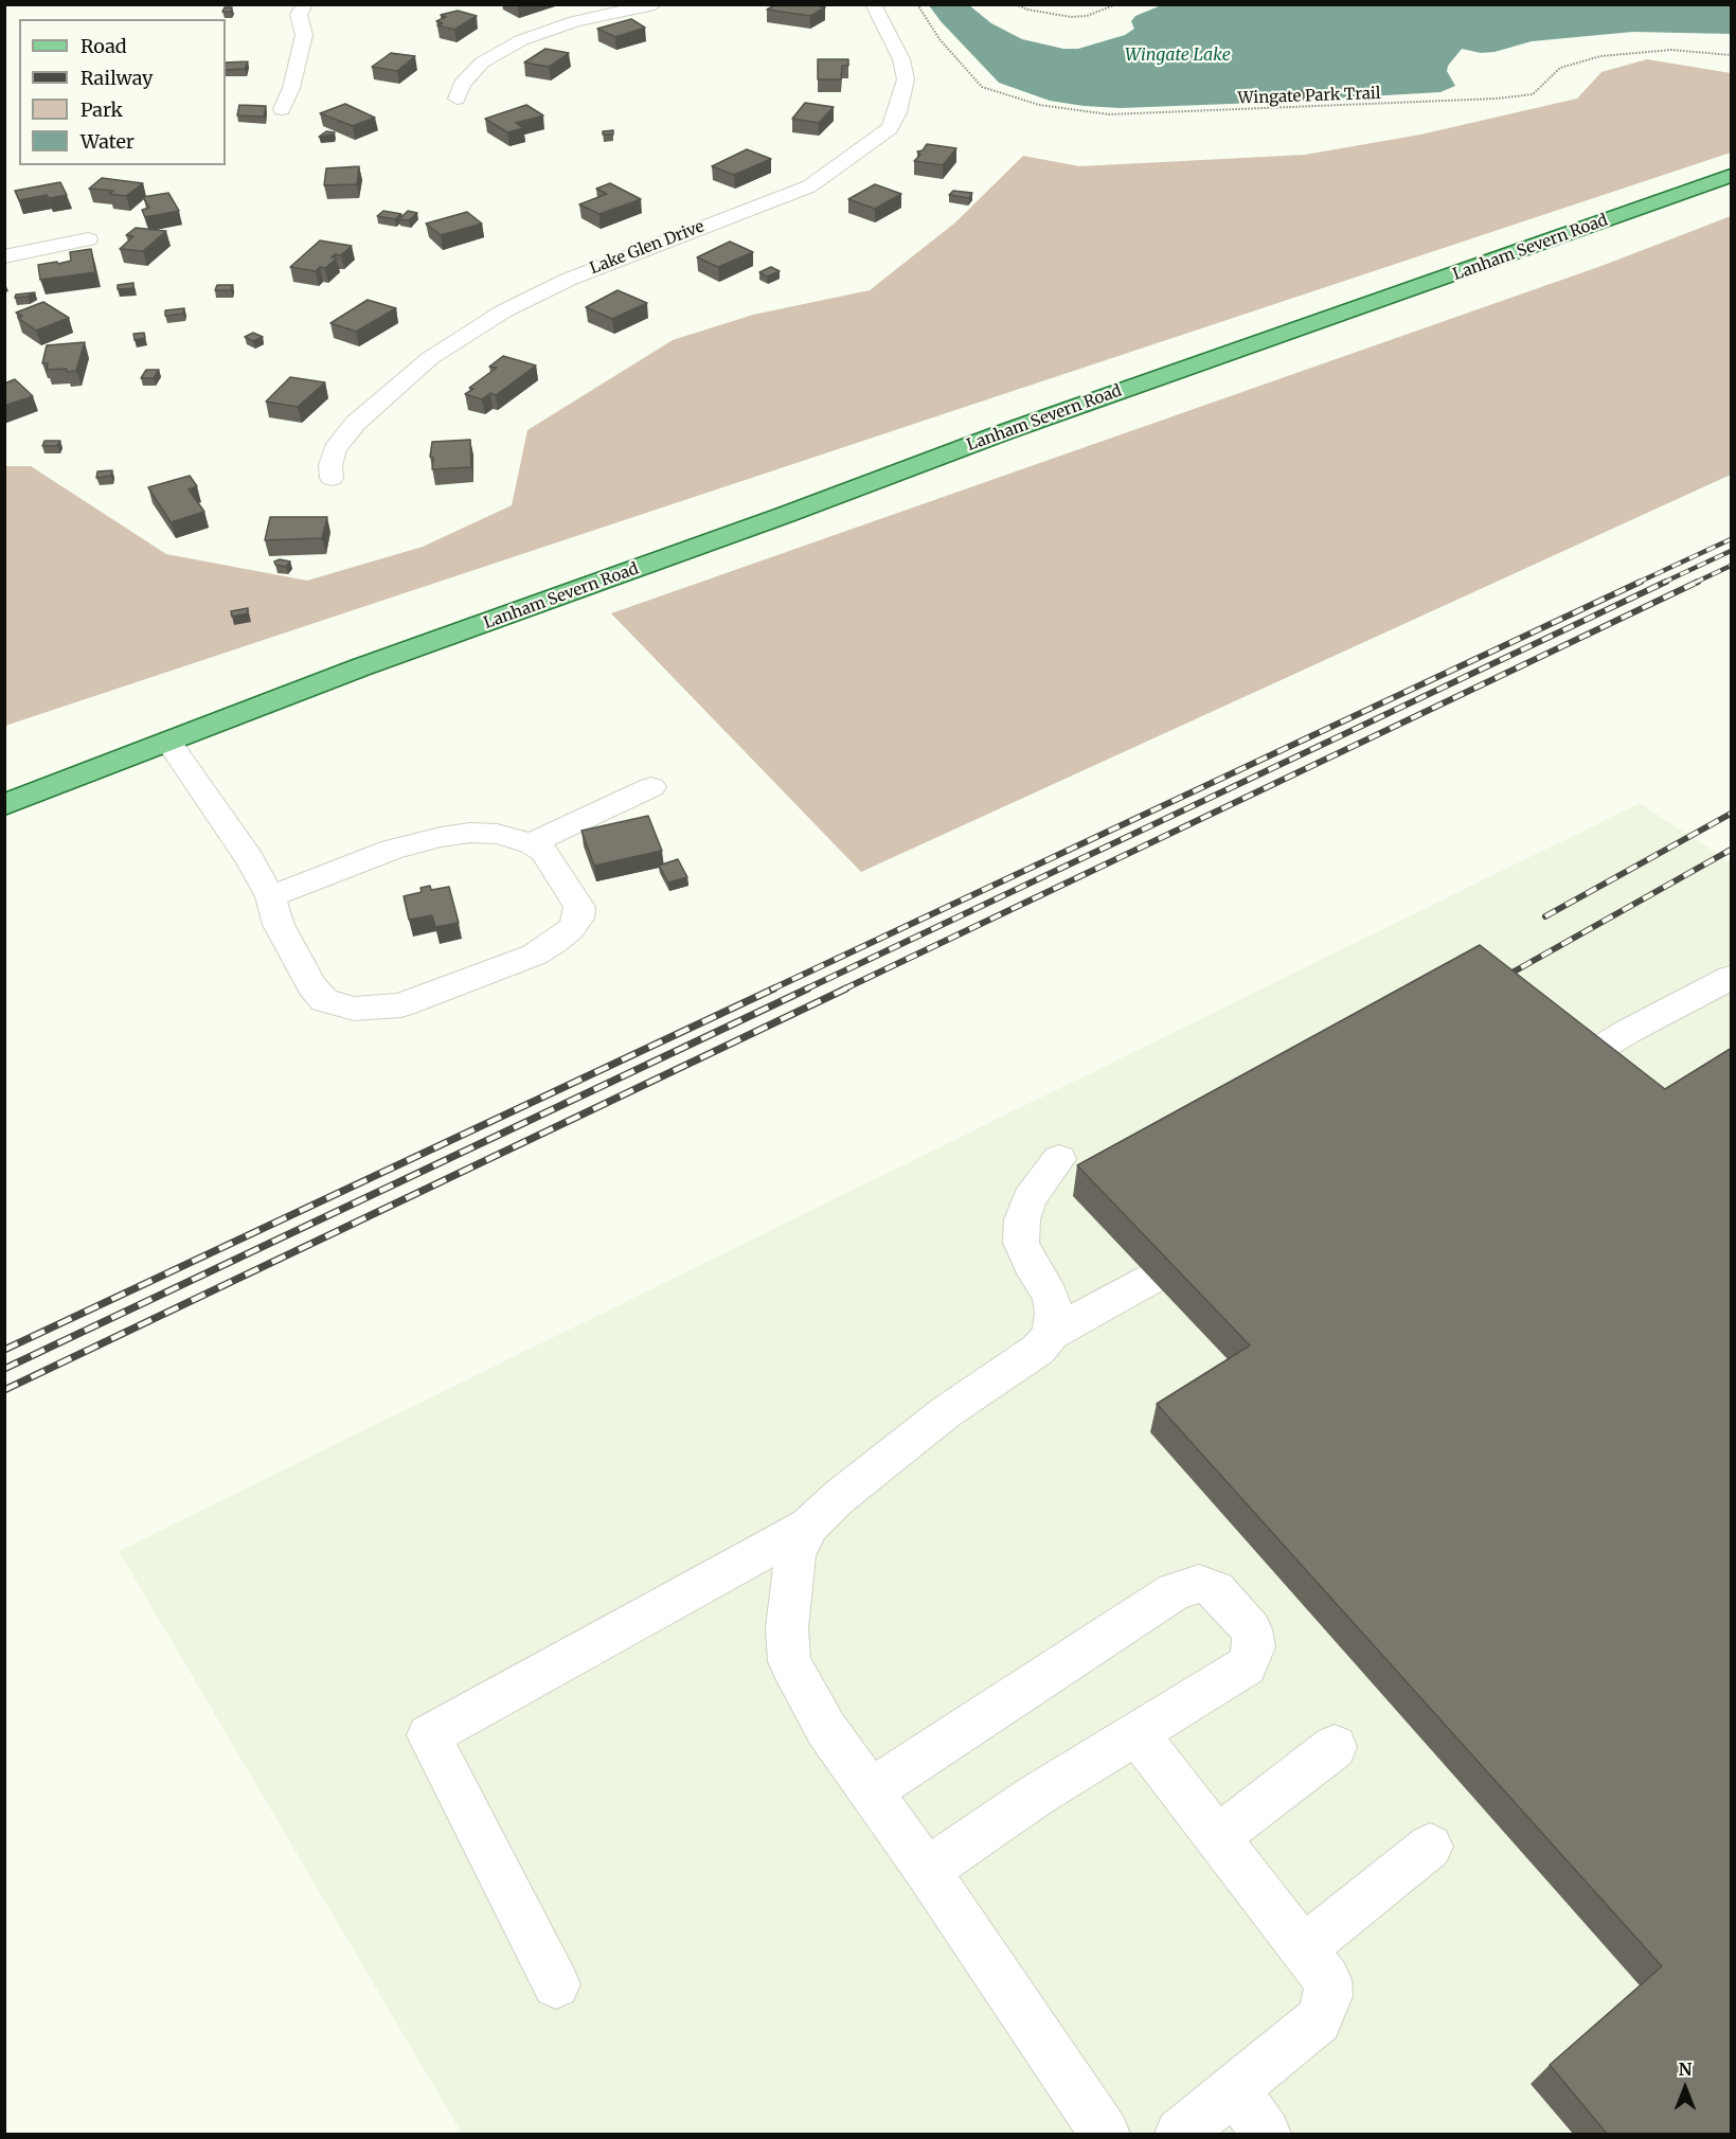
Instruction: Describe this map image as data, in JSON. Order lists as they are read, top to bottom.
{
  "streets": {
    "main road": ["Lanham Severn Road"],
    "street": ["Lake Glen Drive"],
    "path": ["Wingate Park Trail"]
  },
  "water": ["Wingate Lake"],
  "legend": [
    "Road",
    "Railway",
    "Park",
    "Water"
  ],
  "north": "top"
}
